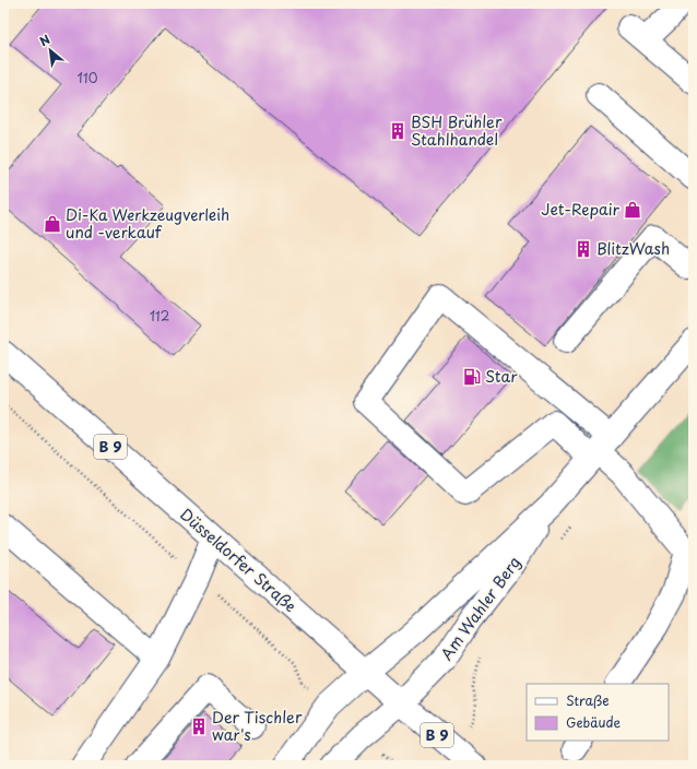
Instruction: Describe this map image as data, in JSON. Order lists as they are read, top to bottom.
{
  "streets": {
    "street": ["B 9", "Düsseldorfer Straße", "Am Wahler Berg"]
  },
  "crossings": [
    ["Düsseldorfer Straße", "Am Wahler Berg"]
  ],
  "places": {
    "building": ["BSH Brühler Stahlhandel", "BlitzWash", "Der Tischler war's"],
    "shop": ["Jet-Repair", "Di-Ka Werkzeugverleih und -verkauf"],
    "fuel station": ["Star"]
  },
  "house_numbers": ["110", "112"],
  "legend": ["Straße", "Gebäude"],
  "north": "top left"
}
